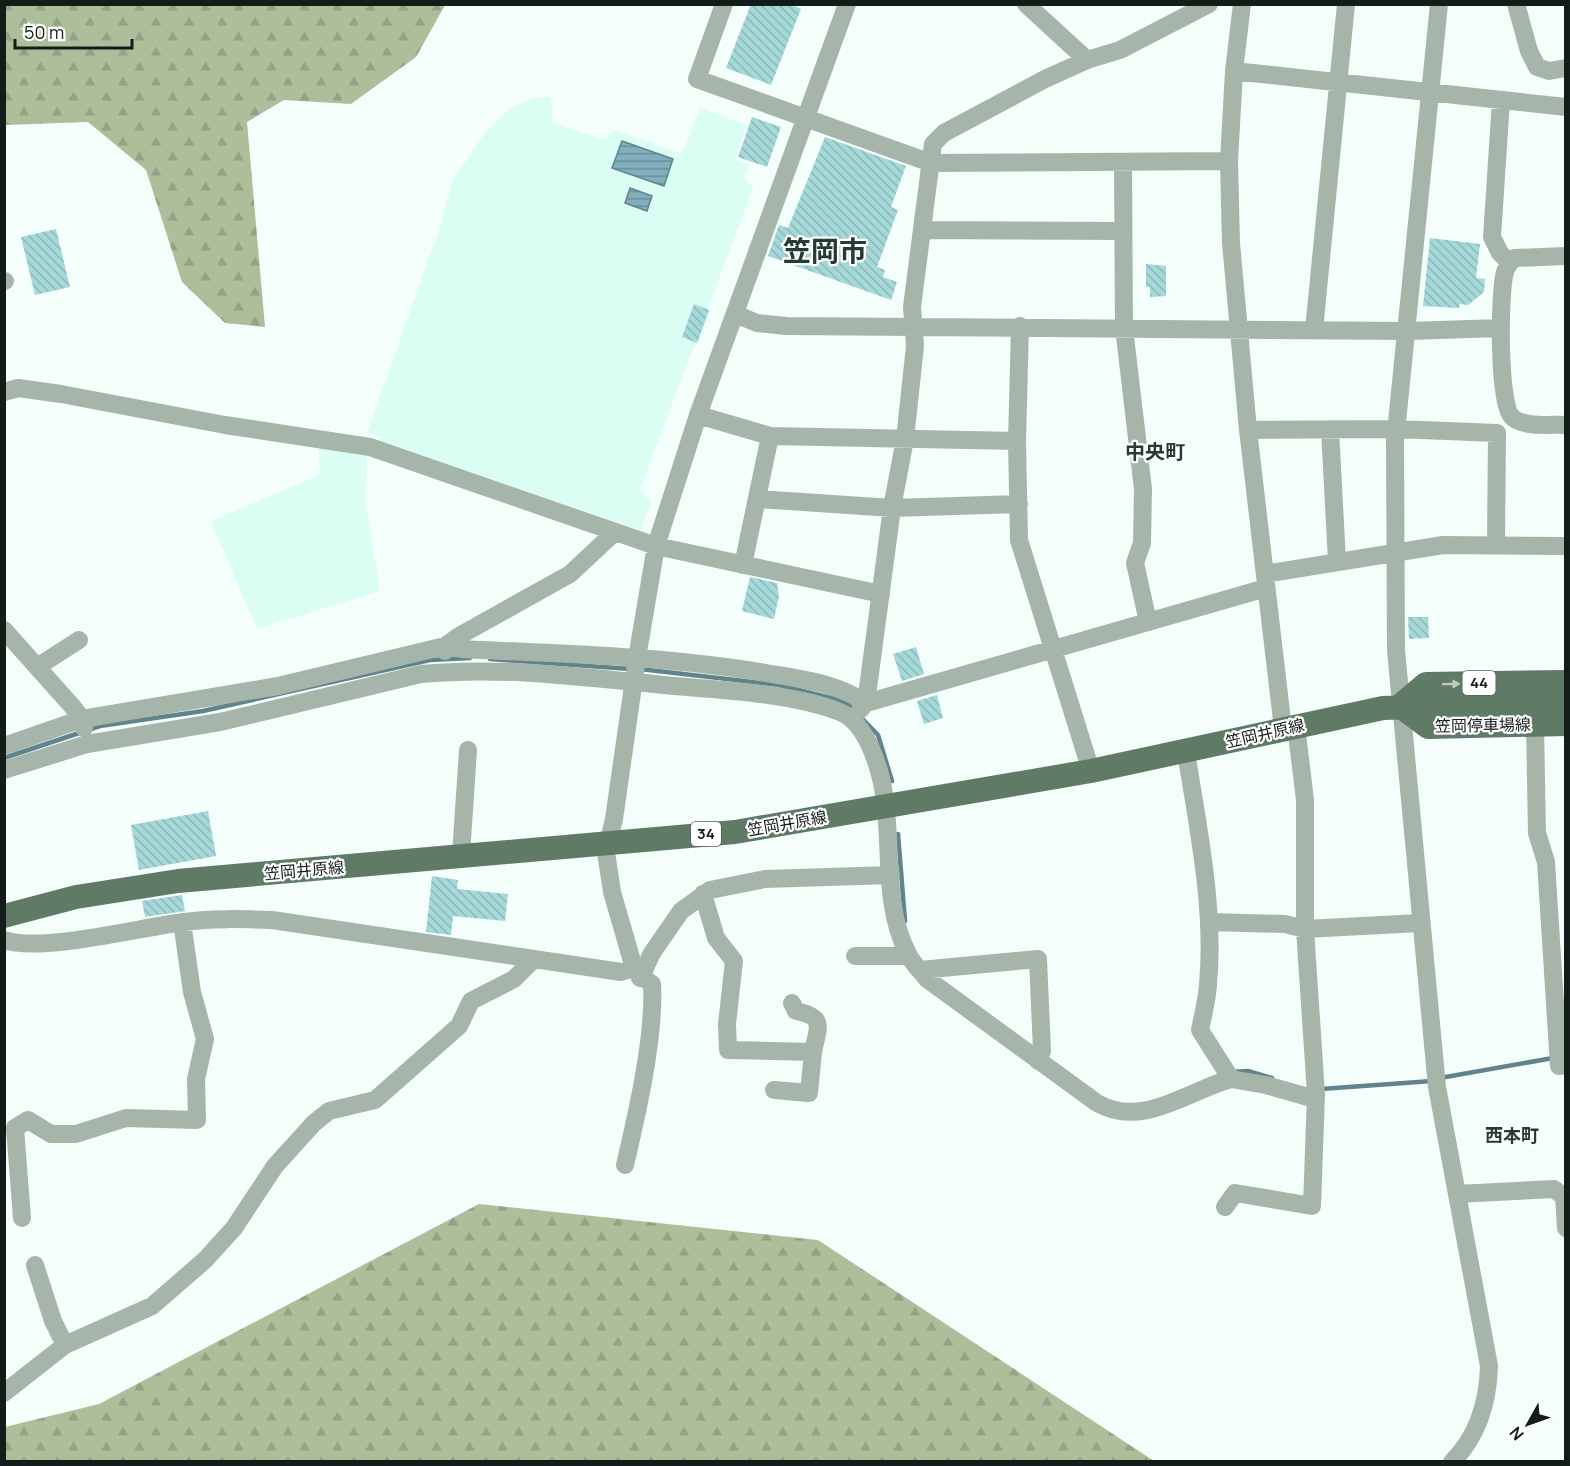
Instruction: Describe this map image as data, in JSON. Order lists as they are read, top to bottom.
{
  "streets": {
    "main road": [
      "44",
      "笠岡停車場線",
      "笠岡井原線",
      "34"
    ]
  },
  "crossings": [
    ["44", "笠岡停車場線"],
    ["44", "笠岡井原線"],
    ["笠岡停車場線", "笠岡井原線"]
  ],
  "districts": ["笠岡市", "中央町", "西本町"],
  "scale_bar": "50 m",
  "north": "bottom left"
}
